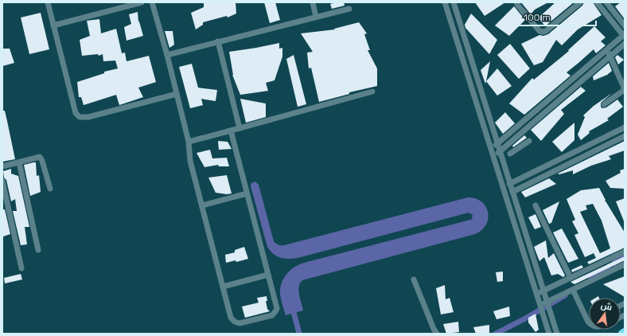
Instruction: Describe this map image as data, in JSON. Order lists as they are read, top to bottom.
{
  "scale_bar": "100 m",
  "north": "top"
}
